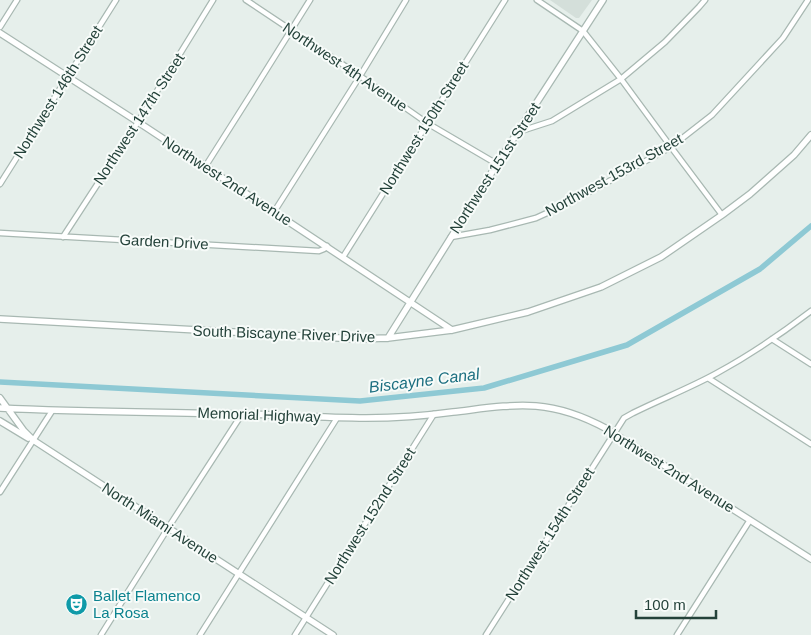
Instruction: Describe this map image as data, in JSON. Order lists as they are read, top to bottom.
{
  "streets": {
    "street": [
      "Northwest 4th Avenue",
      "Northwest 146th Street",
      "Northwest 147th Street",
      "Northwest 150th Street",
      "Northwest 151st Street",
      "Northwest 153rd Street",
      "Northwest 2nd Avenue",
      "Garden Drive",
      "South Biscayne River Drive",
      "Memorial Highway",
      "Northwest 152nd Street",
      "North Miami Avenue",
      "Northwest 154th Street"
    ]
  },
  "crossings": [
    ["Northwest 4th Avenue", "Northwest 150th Street"],
    ["Northwest 4th Avenue", "Northwest 151st Street"],
    ["Northwest 146th Street", "Northwest 2nd Avenue"],
    ["Northwest 147th Street", "Northwest 2nd Avenue"],
    ["Northwest 147th Street", "Garden Drive"],
    ["Northwest 150th Street", "Northwest 2nd Avenue"],
    ["Northwest 151st Street", "Northwest 153rd Street"],
    ["Northwest 151st Street", "Northwest 2nd Avenue"],
    ["Northwest 151st Street", "South Biscayne River Drive"],
    ["Northwest 2nd Avenue", "Garden Drive"],
    ["Northwest 2nd Avenue", "South Biscayne River Drive"],
    ["Northwest 2nd Avenue", "Memorial Highway"],
    ["Northwest 2nd Avenue", "Northwest 154th Street"],
    ["Memorial Highway", "Northwest 152nd Street"],
    ["Memorial Highway", "North Miami Avenue"],
    ["Northwest 152nd Street", "North Miami Avenue"]
  ],
  "water": ["Biscayne Canal"],
  "places": {
    "theatre": ["Ballet Flamenco La Rosa"]
  },
  "scale_bar": "100 m"
}
